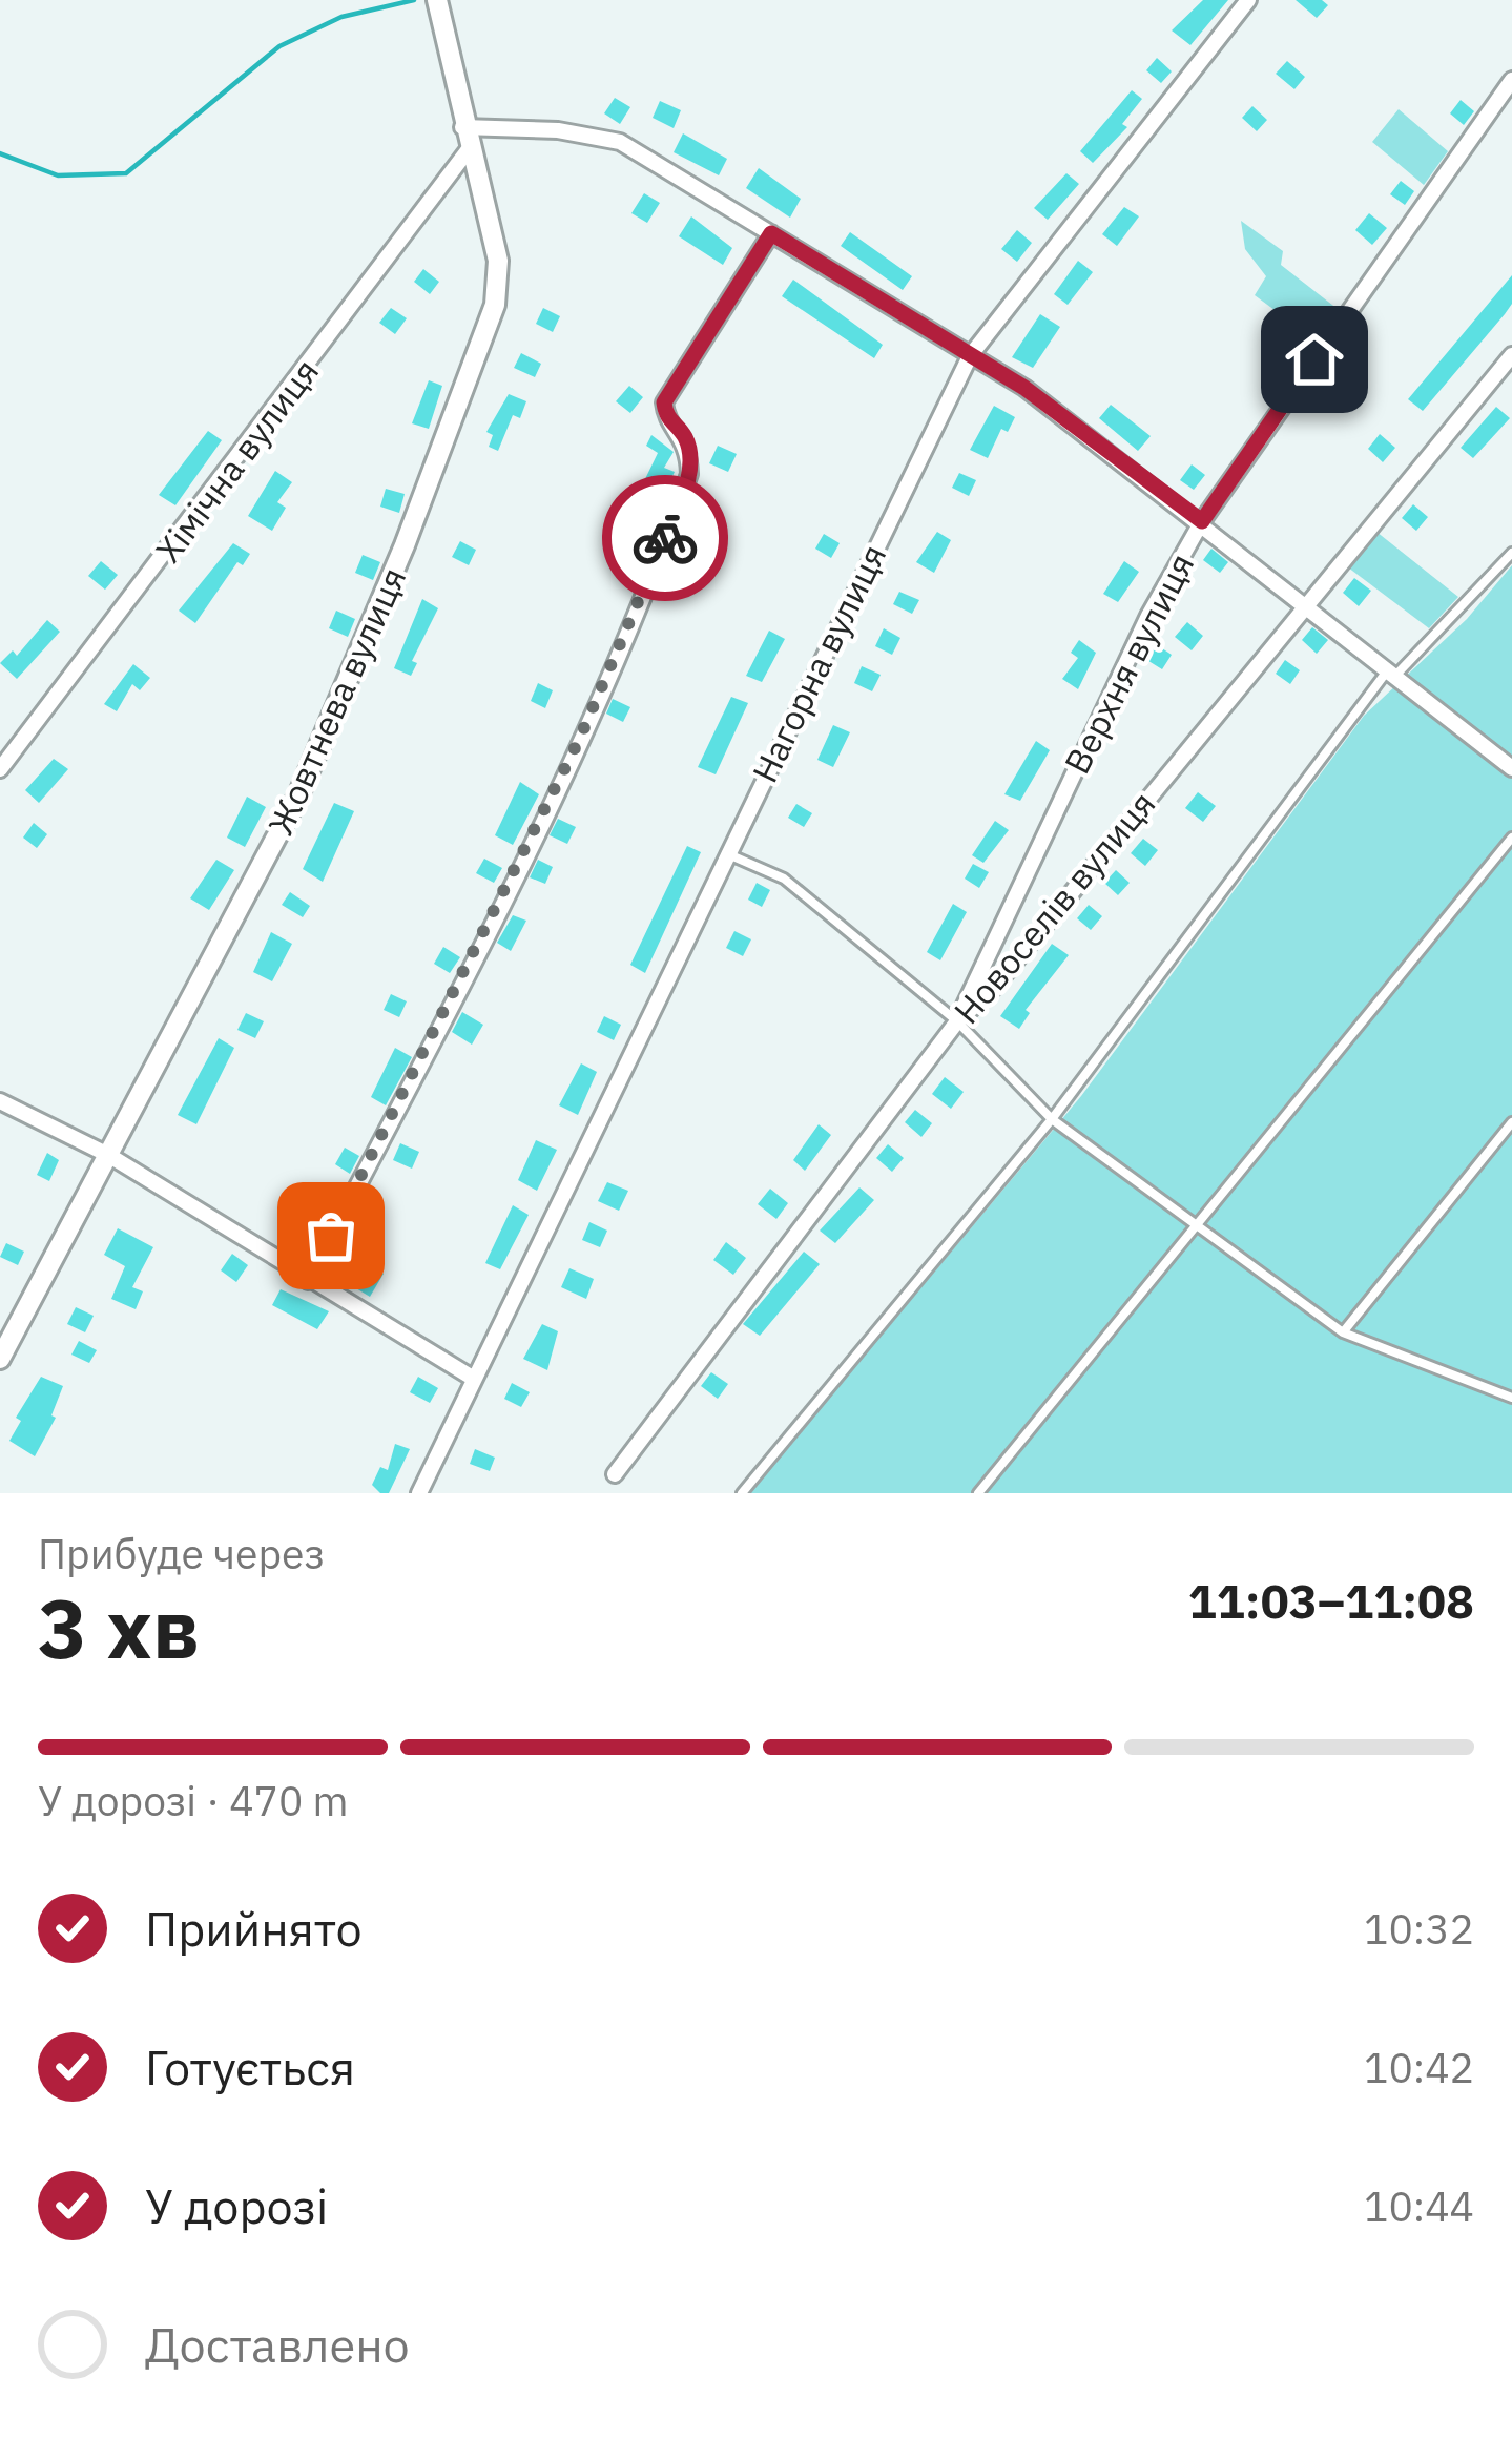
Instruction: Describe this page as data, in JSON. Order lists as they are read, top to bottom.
{
  "streets": {
    "main road": ["Жовтнева вулиця"],
    "street": [
      "Хімічна вулиця",
      "Нагорна вулиця",
      "Верхня вулиця",
      "Новоселів вулиця"
    ]
  },
  "crossings": [
    ["Хімічна вулиця", "Жовтнева вулиця"],
    ["Верхня вулиця", "Новоселів вулиця"]
  ],
  "page": {
    "heading": ["3 хв", "Прибуде через", "11:03–11:08"],
    "bar": "У дорозі · 470 m",
    "list": [
      ["Прийнято", "10:32"],
      ["Готується", "10:42"],
      ["У дорозі", "10:44"],
      "Доставлено"
    ]
  }
}
